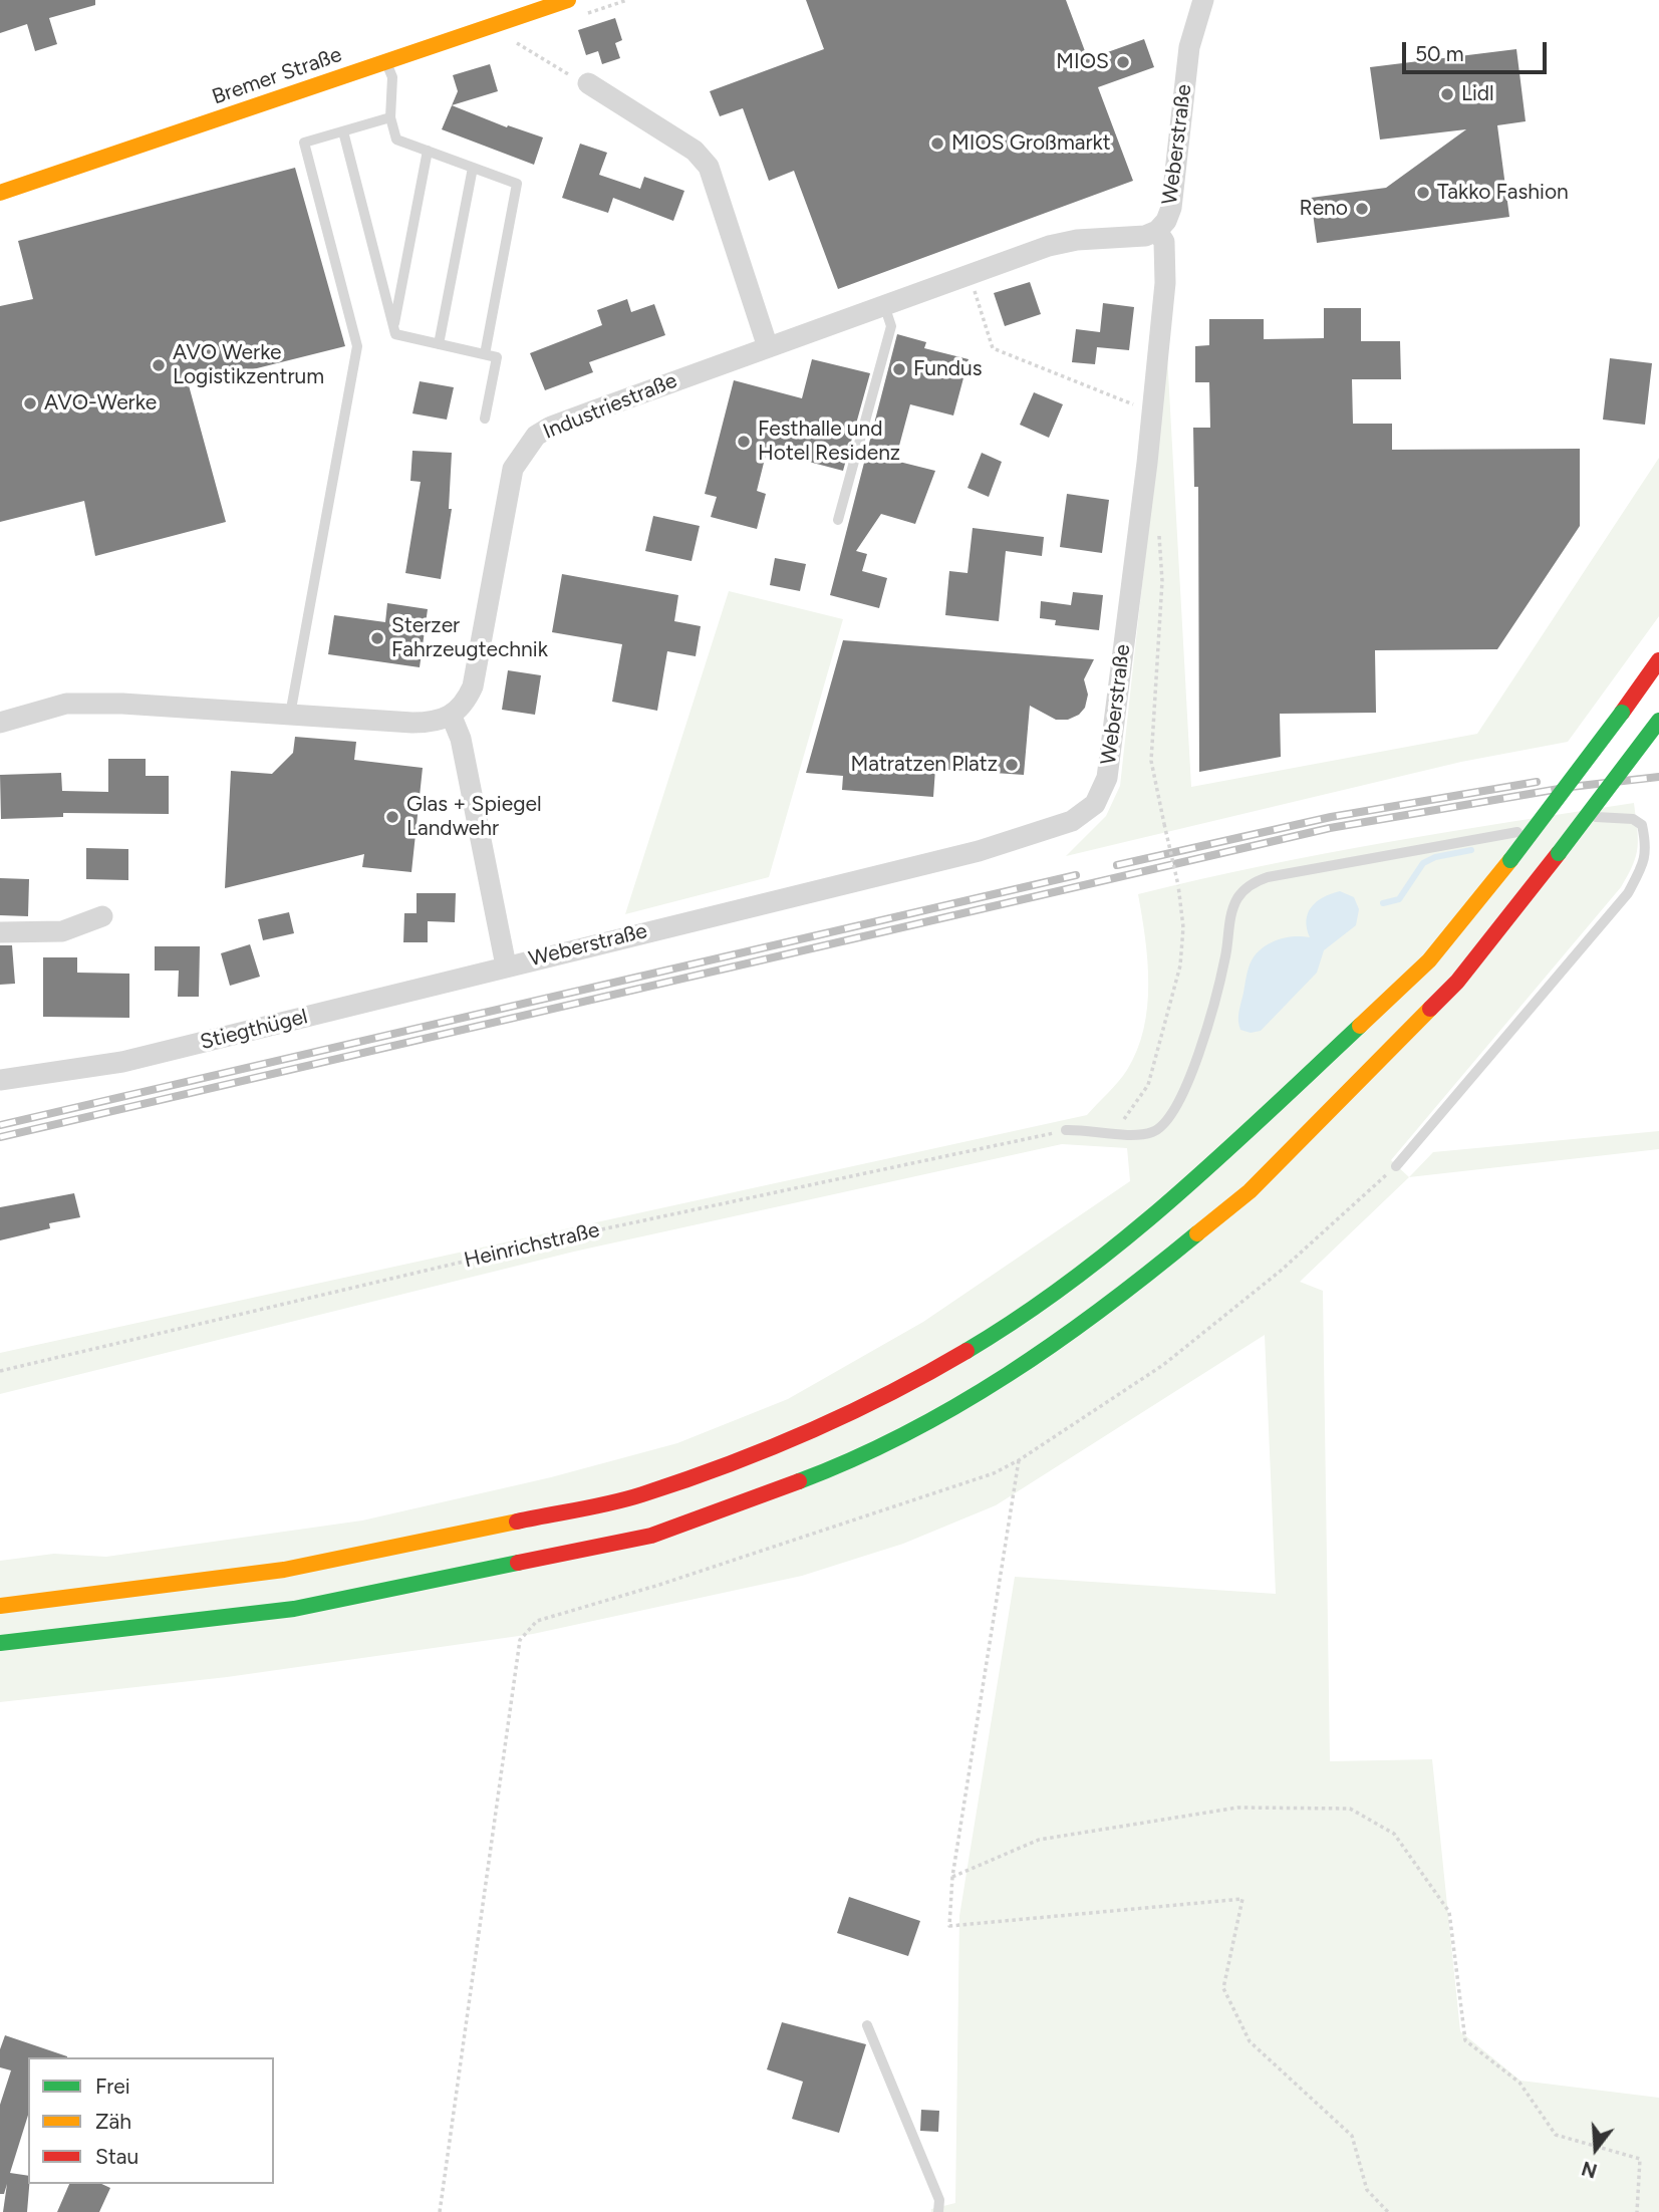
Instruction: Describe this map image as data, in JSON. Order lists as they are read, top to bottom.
{
  "streets": {
    "main road": ["Bremer Straße"],
    "street": ["Weberstraße", "Industriestraße", "Stiegthügel"],
    "path": ["Heinrichstraße"]
  },
  "crossings": [
    ["Weberstraße", "Industriestraße"],
    ["Weberstraße", "Stiegthügel"]
  ],
  "places": [
    "MIOS",
    "Lidl",
    "MIOS Großmarkt",
    "Takko Fashion",
    "Reno",
    "AVO Werke Logistikzentrum",
    "Fundus",
    "AVO-Werke",
    "Festhalle und Hotel Residenz",
    "Sterzer Fahrzeugtechnik",
    "Matratzen Platz",
    "Glas + Spiegel Landwehr"
  ],
  "legend": ["Frei", "Zäh", "Stau"],
  "scale_bar": "50 m",
  "north": "bottom"
}
